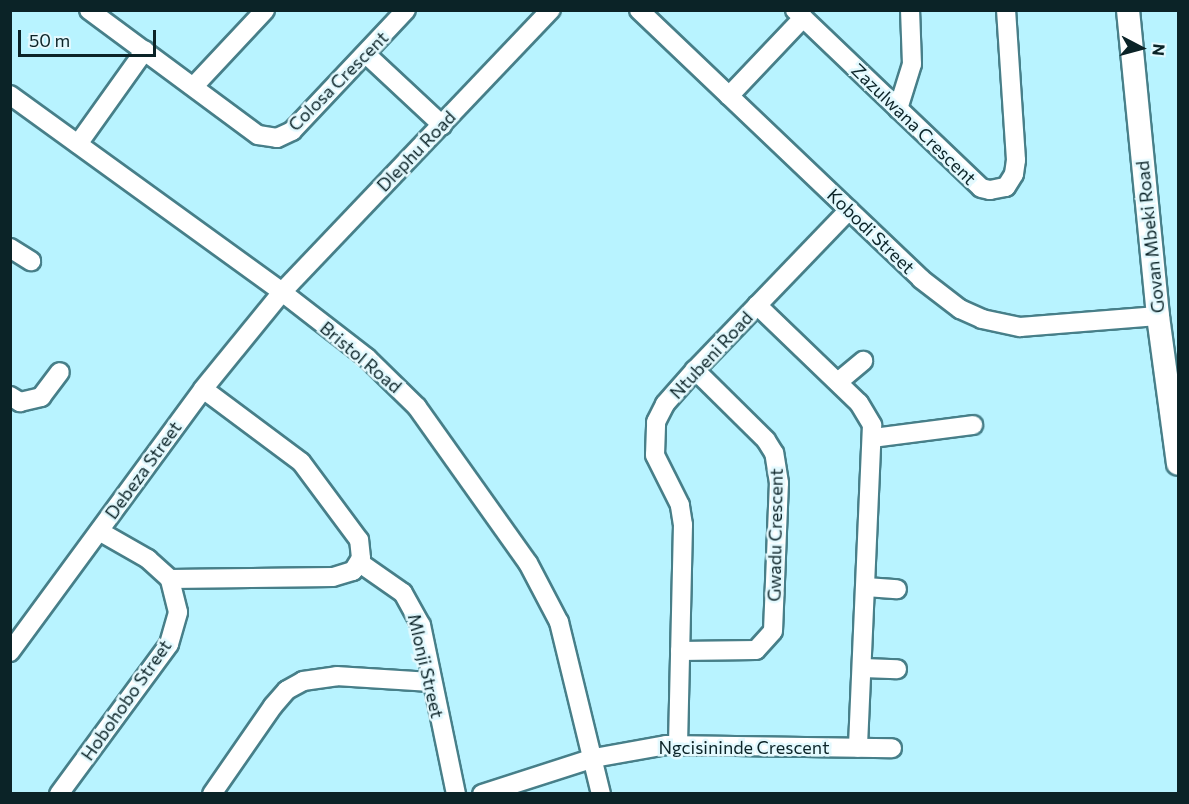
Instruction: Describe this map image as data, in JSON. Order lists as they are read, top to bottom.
{
  "streets": {
    "main road": ["Govan Mbeki Road"],
    "street": [
      "Colosa Crescent",
      "Zazulwana Crescent",
      "Dlephu Road",
      "Kobodi Street",
      "Ntubeni Road",
      "Bristol Road",
      "Debeza Street",
      "Gwadu Crescent",
      "Mlonji Street",
      "Hobohobo Street",
      "Ngcisininde Crescent"
    ]
  },
  "crossings": [
    ["Zazulwana Crescent", "Kobodi Street"],
    ["Dlephu Road", "Bristol Road"],
    ["Dlephu Road", "Debeza Street"],
    ["Kobodi Street", "Govan Mbeki Road"],
    ["Kobodi Street", "Ntubeni Road"],
    ["Ntubeni Road", "Gwadu Crescent"],
    ["Ntubeni Road", "Ngcisininde Crescent"],
    ["Bristol Road", "Debeza Street"],
    ["Bristol Road", "Ngcisininde Crescent"]
  ],
  "scale_bar": "50 m",
  "north": "right"
}
